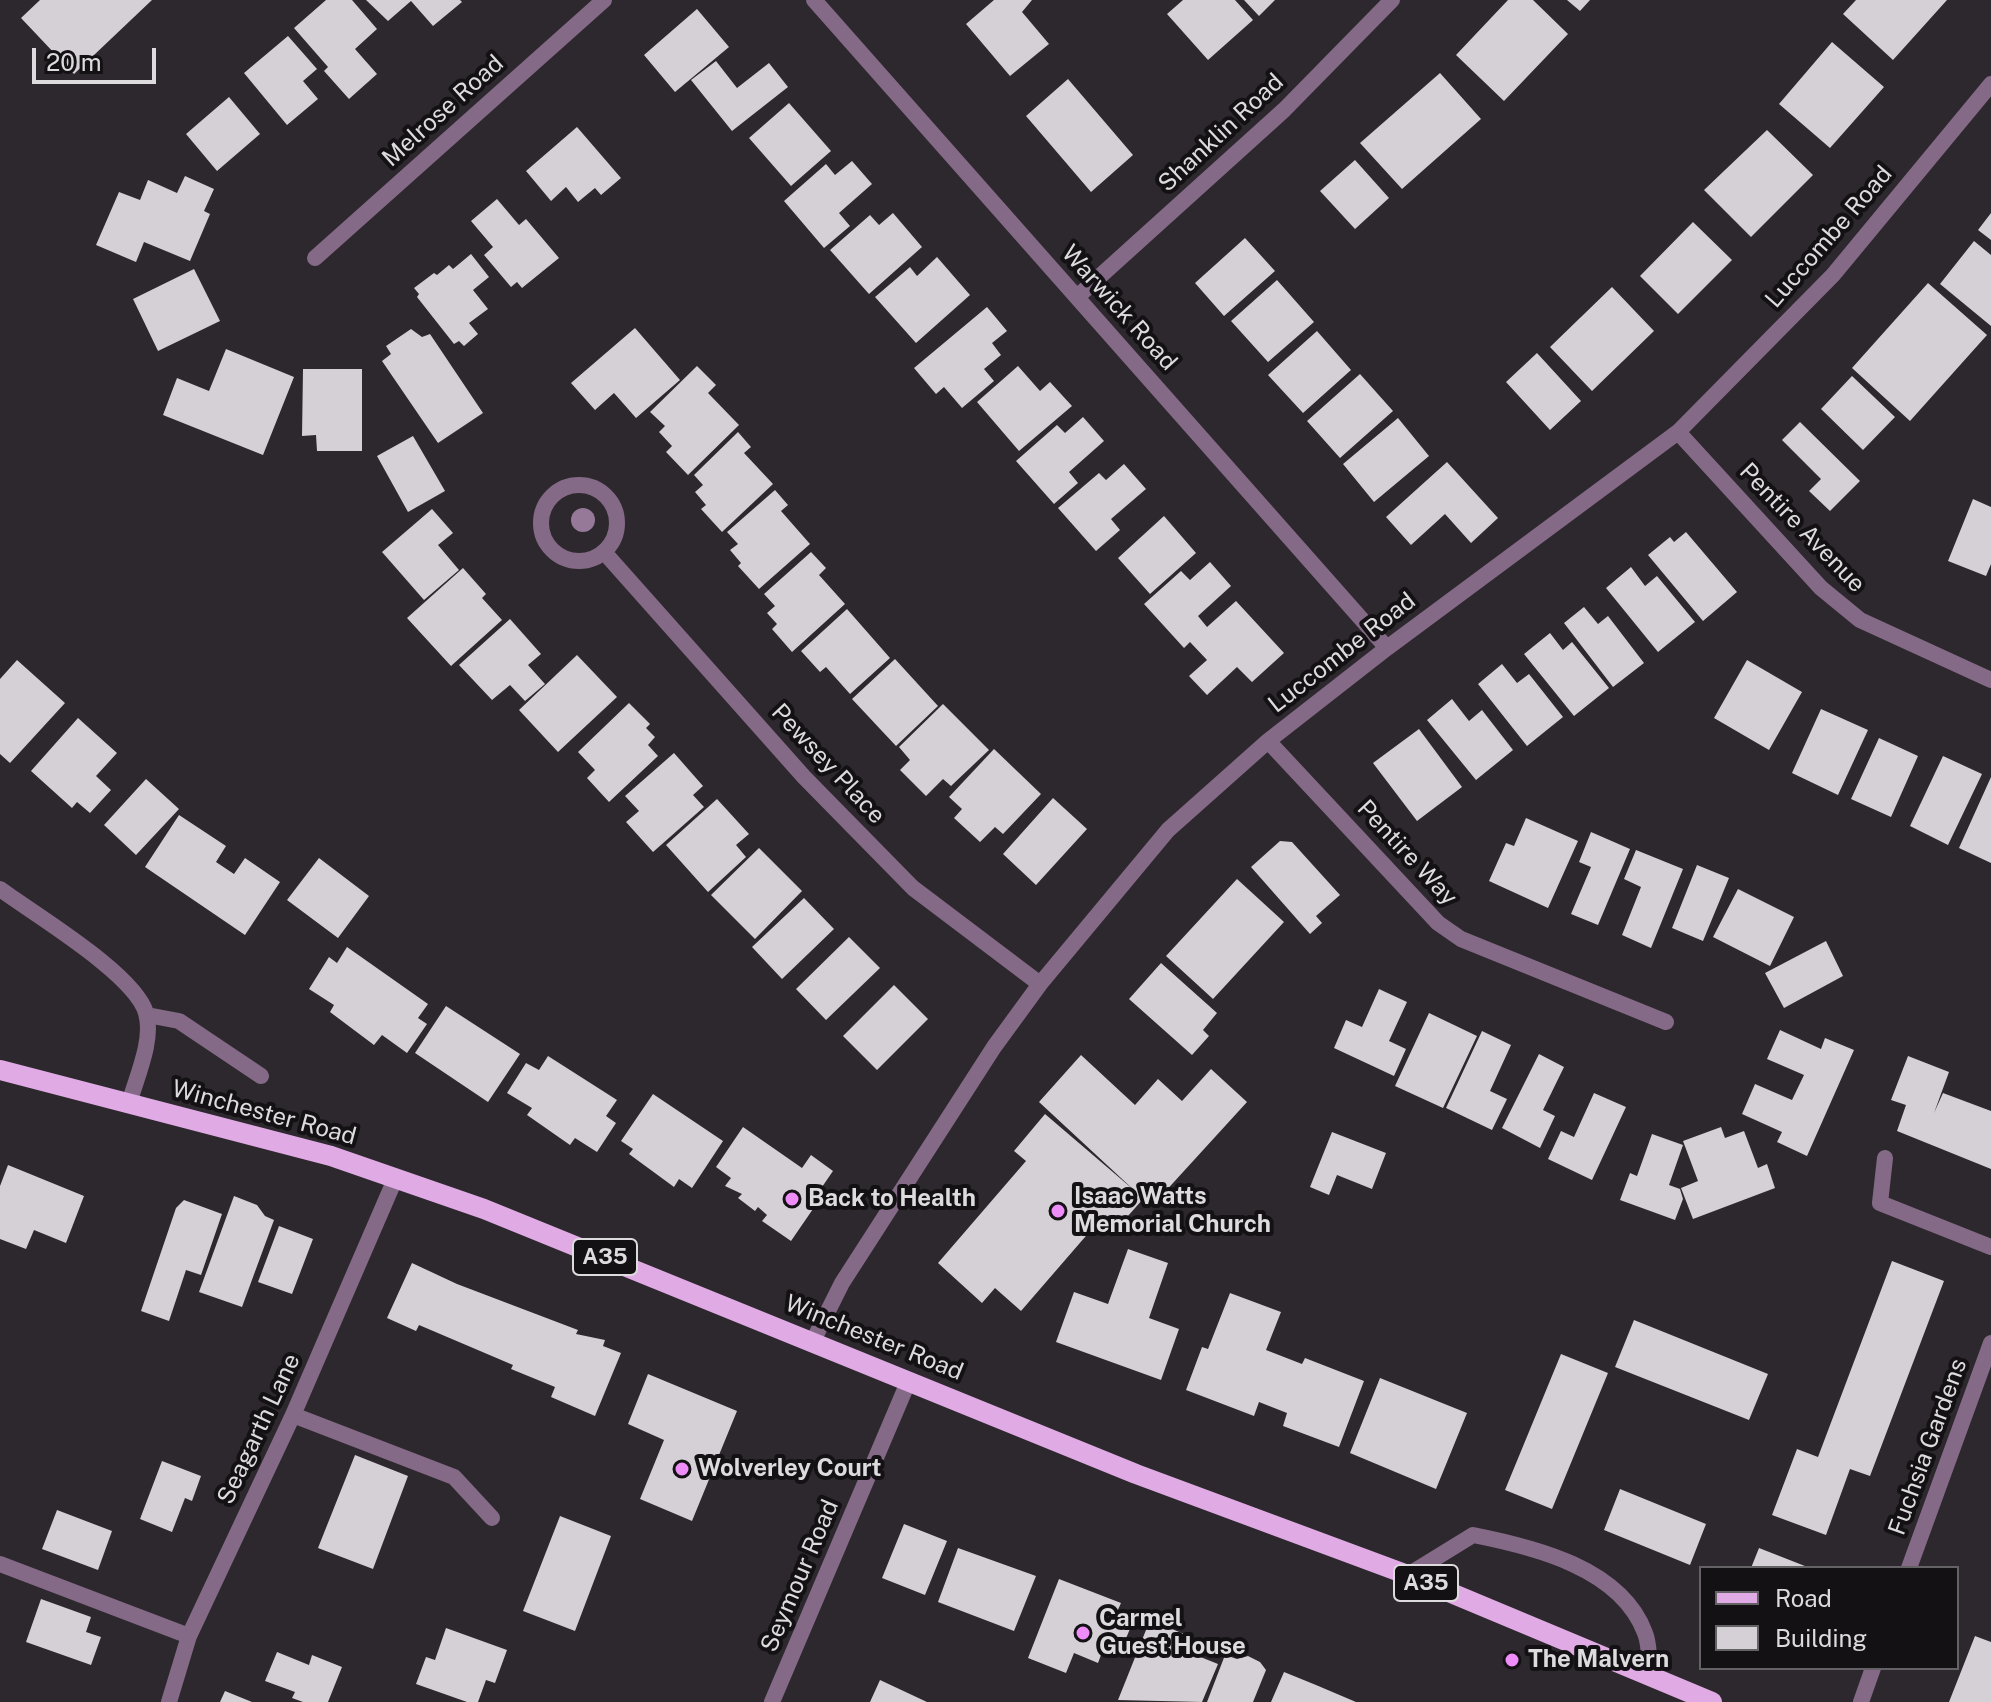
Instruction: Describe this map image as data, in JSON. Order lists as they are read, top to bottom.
{
  "streets": {
    "main road": ["Winchester Road", "A35"],
    "street": [
      "Melrose Road",
      "Shanklin Road",
      "Luccombe Road",
      "Warwick Road",
      "Pentire Avenue",
      "Pewsey Place",
      "Pentire Way",
      "Seagarth Lane",
      "Fuchsia Gardens",
      "Seymour Road"
    ]
  },
  "crossings": [
    ["Shanklin Road", "Warwick Road"],
    ["Luccombe Road", "Warwick Road"],
    ["Luccombe Road", "Pentire Avenue"],
    ["Luccombe Road", "Pewsey Place"],
    ["Luccombe Road", "Pentire Way"],
    ["Luccombe Road", "Winchester Road"],
    ["Winchester Road", "Seagarth Lane"],
    ["Winchester Road", "Seymour Road"]
  ],
  "places": [
    "Back to Health",
    "Isaac Watts Memorial Church",
    "Wolverley Court",
    "Carmel Guest House",
    "The Malvern"
  ],
  "legend": ["Road", "Building"],
  "scale_bar": "20 m"
}
